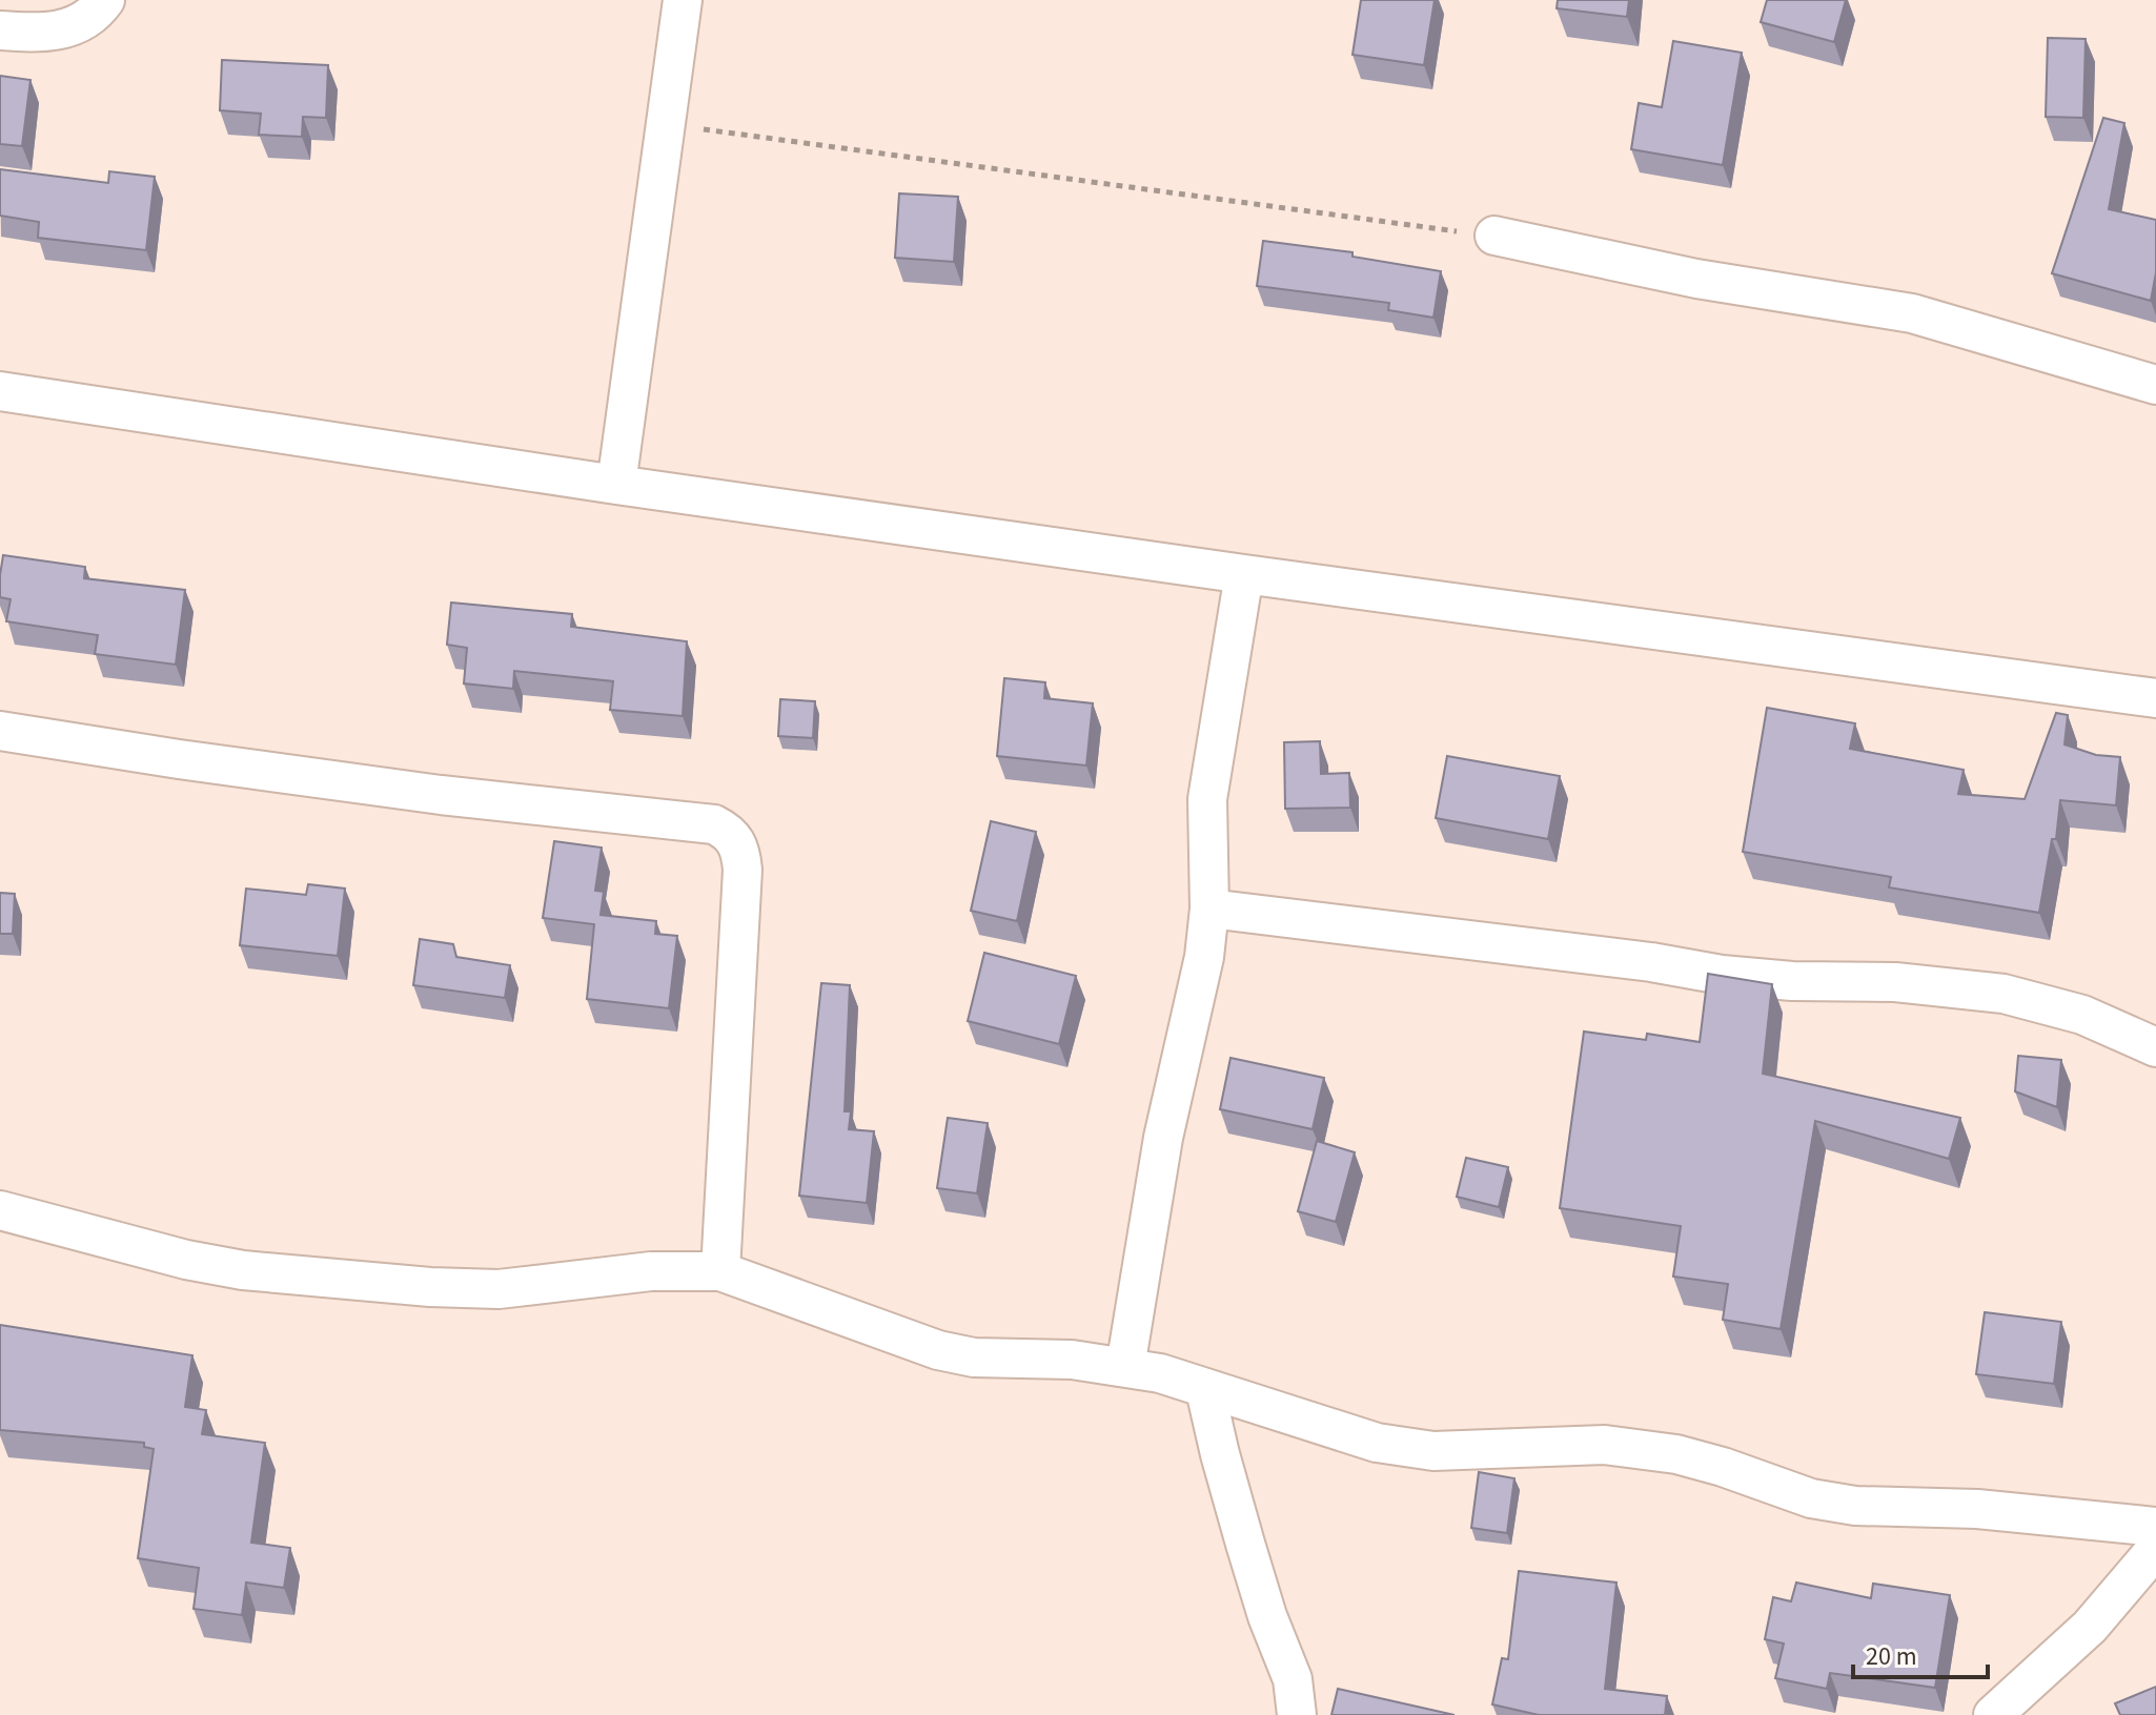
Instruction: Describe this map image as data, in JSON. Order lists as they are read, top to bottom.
{
  "scale_bar": "20 m"
}
